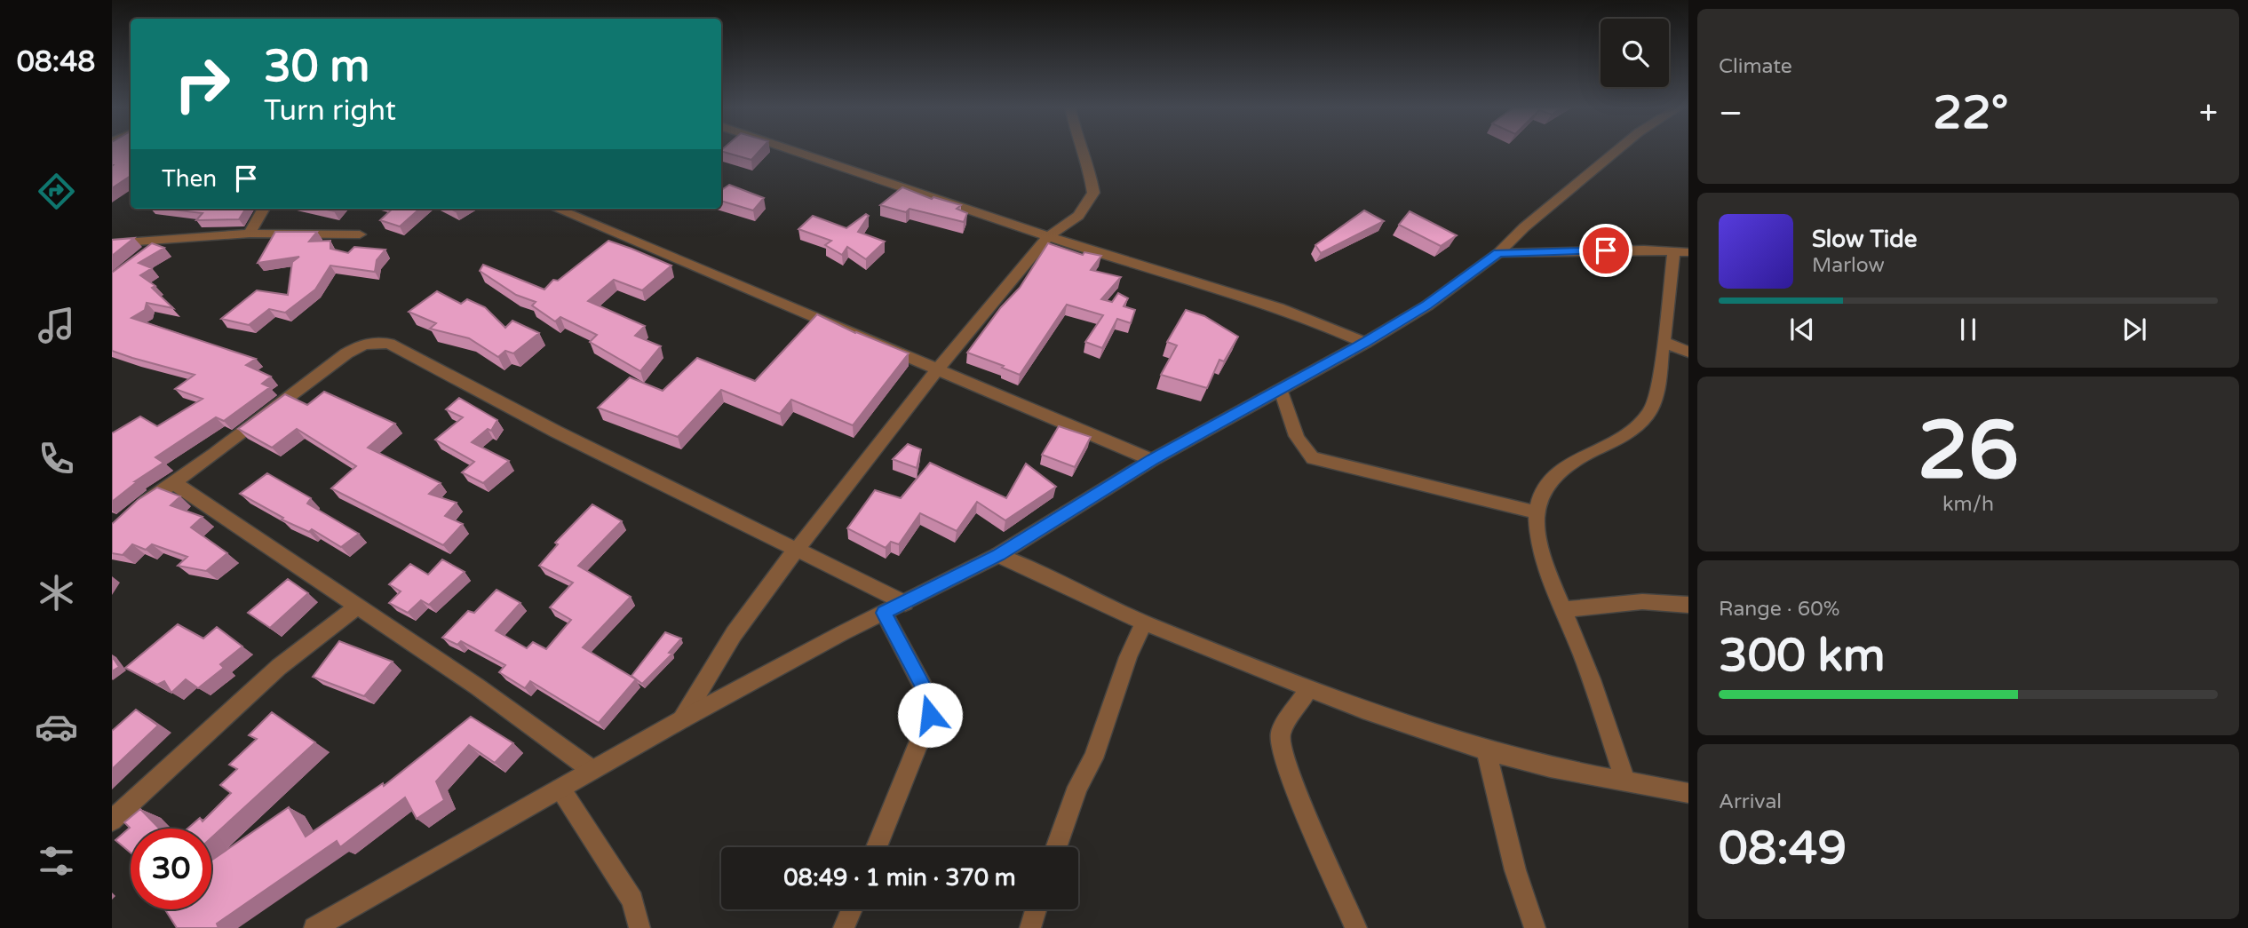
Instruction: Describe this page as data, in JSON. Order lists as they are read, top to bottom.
{
  "page": {
    "tabs": "08:48",
    "tile": [
      "Climate",
      ["26", "km/h"],
      ["Range · 60%", "300 km"],
      ["Arrival", "08:49"]
    ],
    "turn": ["30 m", "Turn right"],
    "heat": ["−", "22°", "+"],
    "then": "Then",
    "song": ["Slow Tide", "Marlow"],
    "limit": "30",
    "trip": "08:49 · 1 min · 370 m"
  }
}
